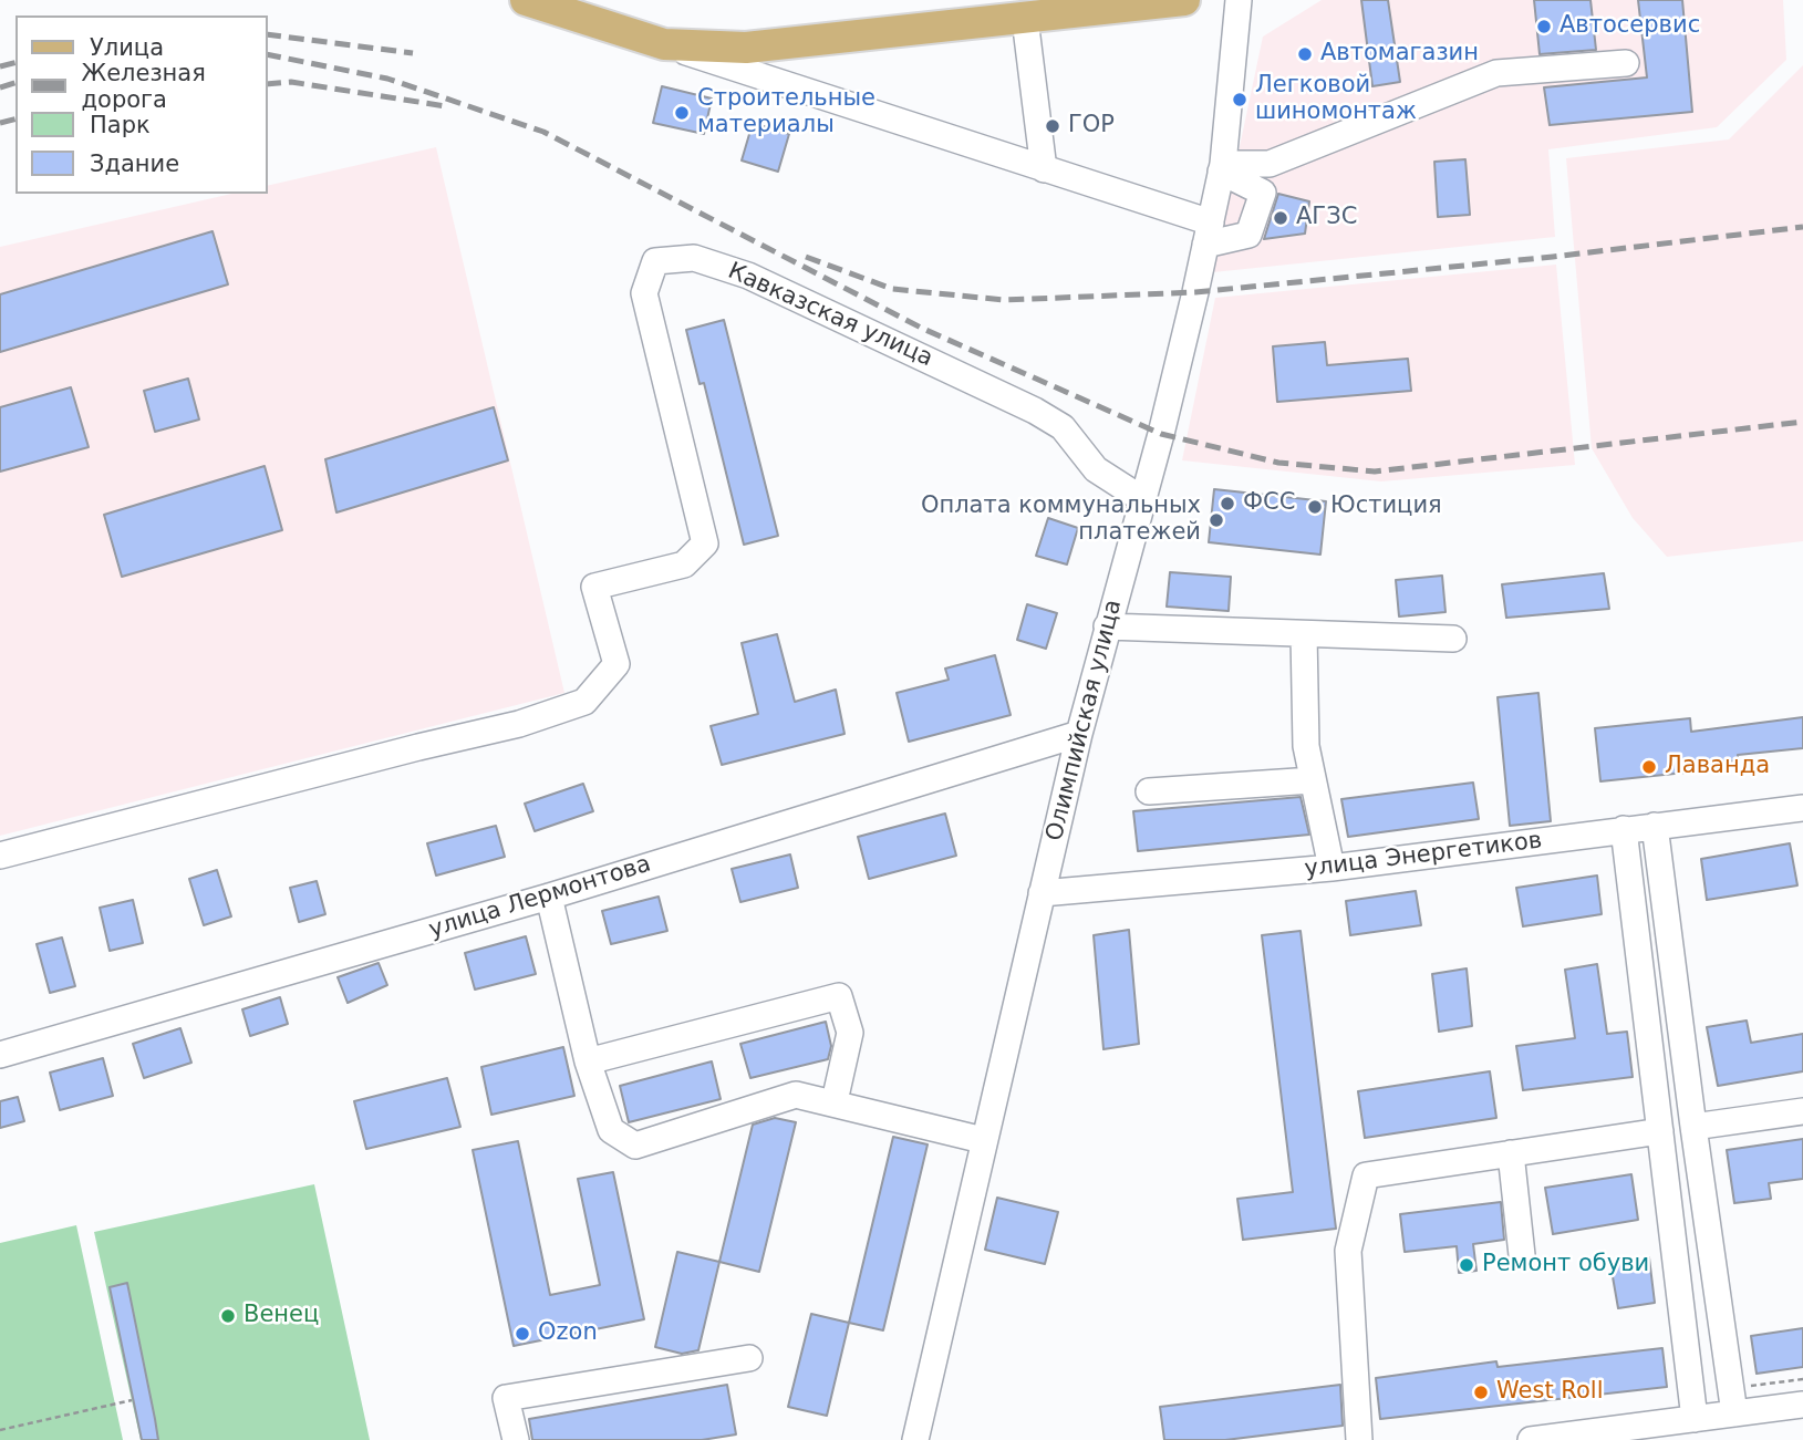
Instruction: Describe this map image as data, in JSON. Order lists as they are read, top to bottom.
{
  "streets": {
    "street": [
      "Кавказская улица",
      "Олимпийская улица",
      "улица Энергетиков",
      "улица Лермонтова"
    ]
  },
  "crossings": [
    ["Кавказская улица", "Олимпийская улица"],
    ["Олимпийская улица", "улица Энергетиков"],
    ["Олимпийская улица", "улица Лермонтова"]
  ],
  "places": [
    "Автосервис",
    "Автомагазин",
    "Легковой шиномонтаж",
    "Строительные материалы",
    "ГОР",
    "АГЗС",
    "ФСС",
    "Юстиция",
    "Оплата коммунальных платежей",
    "Лаванда",
    "Ремонт обуви",
    "Венец",
    "Ozon",
    "West Roll"
  ],
  "legend": [
    "Улица",
    "Железная дорога",
    "Парк",
    "Здание"
  ]
}
